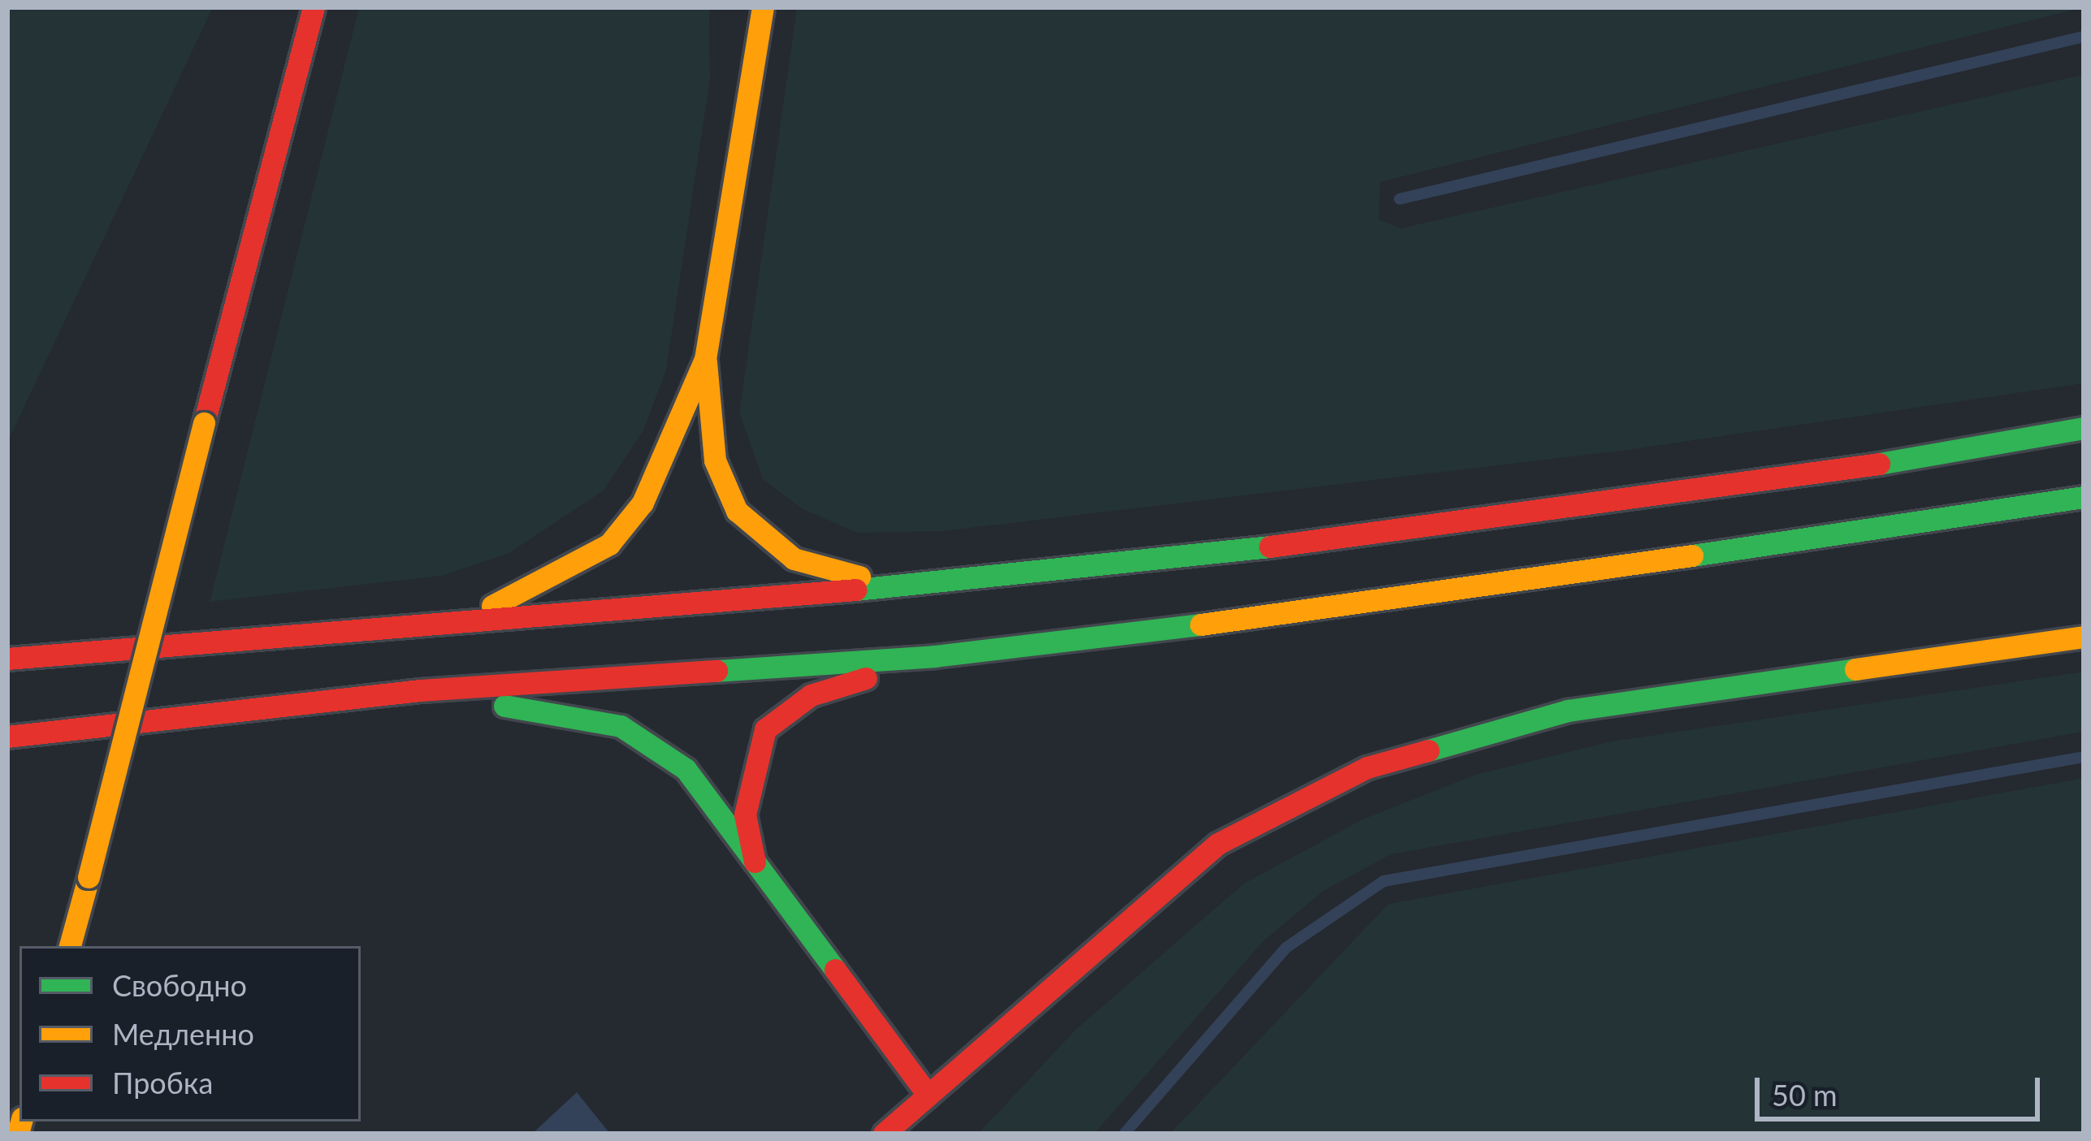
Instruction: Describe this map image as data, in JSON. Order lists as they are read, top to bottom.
{
  "legend": ["Свободно", "Медленно", "Пробка"],
  "scale_bar": "50 m"
}
